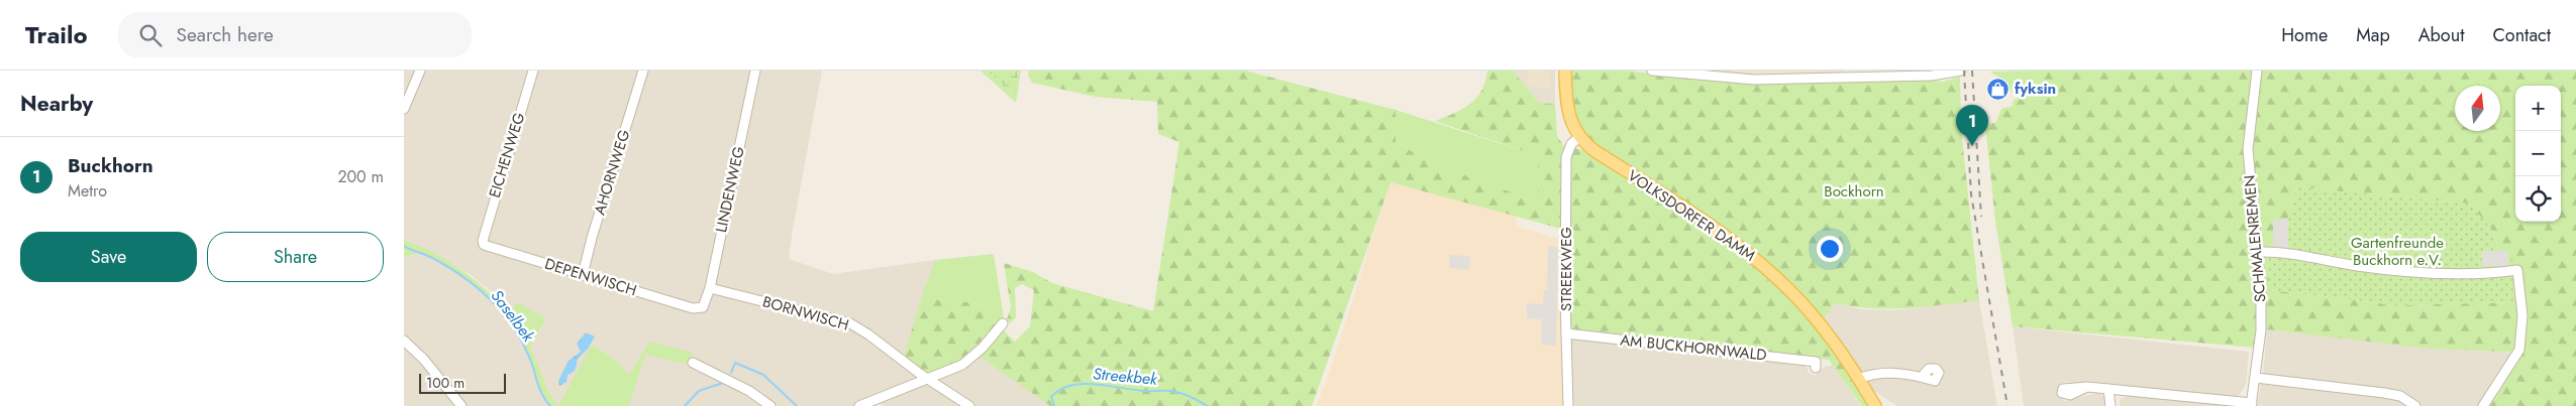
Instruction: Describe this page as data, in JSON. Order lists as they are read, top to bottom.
{
  "streets": {
    "main road": ["VOLKSDORFER DAMM"],
    "street": [
      "EICHENWEG",
      "AHORNWEG",
      "LINDENWEG",
      "SCHMALENREMEN",
      "STREEKWEG",
      "DEPENWISCH",
      "BORNWISCH",
      "AM BUCKHORNWALD"
    ]
  },
  "crossings": [
    ["EICHENWEG", "DEPENWISCH"],
    ["AHORNWEG", "DEPENWISCH"],
    ["LINDENWEG", "DEPENWISCH"],
    ["LINDENWEG", "BORNWISCH"],
    ["VOLKSDORFER DAMM", "STREEKWEG"],
    ["STREEKWEG", "AM BUCKHORNWALD"]
  ],
  "water": ["Saselbek", "Streekbek"],
  "parks": ["Bockhorn", "Gartenfreunde Buckhorn e.V."],
  "places": {
    "shop": ["fyksin"]
  },
  "scale_bar": "100 m",
  "north": "top",
  "page": {
    "header": "Trailo",
    "search": "Search here",
    "nav": [
      "Home",
      "Map",
      "About",
      "Contact"
    ],
    "heading": "Nearby",
    "map_buttons": ["+", "−"],
    "pins": "1",
    "list": [
      {
        "mark": "1",
        "name": "Buckhorn",
        "note": "Metro",
        "value": "200 m"
      }
    ],
    "buttons": ["Save", "Share"],
    "scale": "100 m"
  }
}
